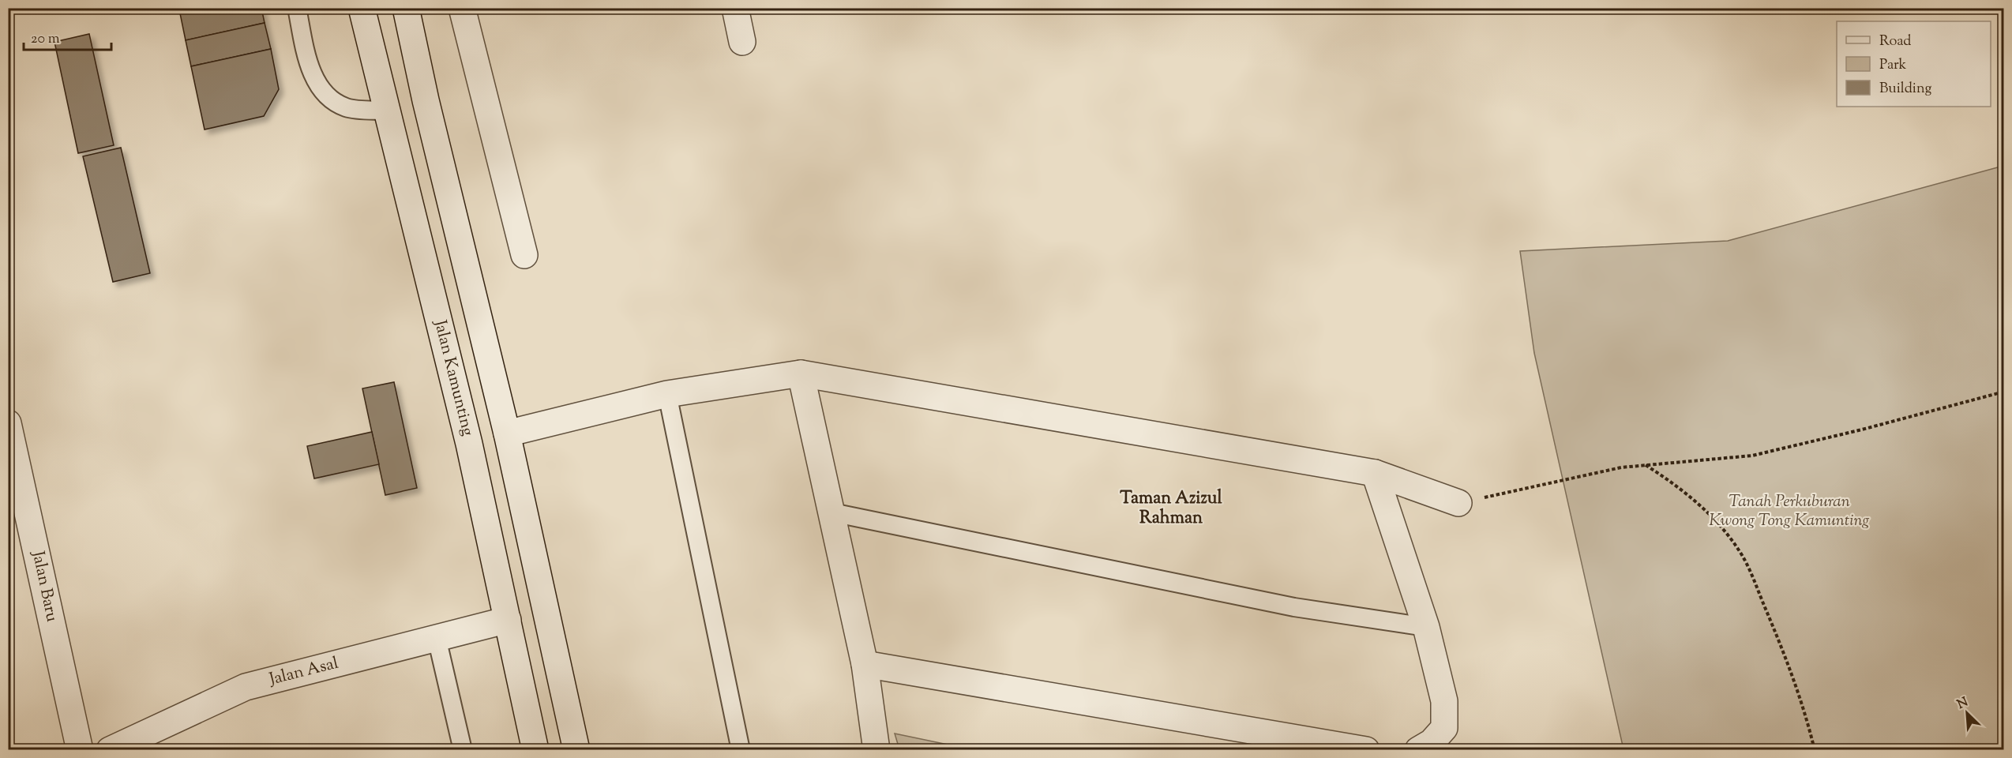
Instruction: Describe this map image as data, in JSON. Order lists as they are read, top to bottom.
{
  "streets": {
    "street": ["Jalan Kamunting", "Jalan Baru", "Jalan Asal"]
  },
  "crossings": [
    ["Jalan Kamunting", "Jalan Asal"]
  ],
  "districts": ["Taman Azizul Rahman"],
  "parks": ["Tanah Perkuburan Kwong Tong Kamunting"],
  "legend": ["Road", "Park", "Building"],
  "scale_bar": "20 m",
  "north": "top left"
}
